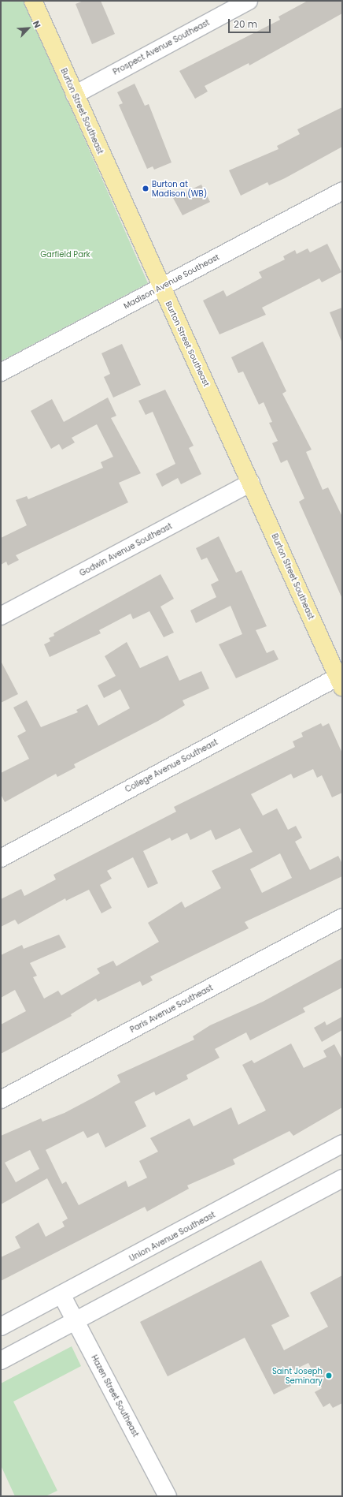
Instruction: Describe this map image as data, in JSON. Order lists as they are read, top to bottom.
{
  "streets": {
    "main road": ["Burton Street Southeast"],
    "street": [
      "Prospect Avenue Southeast",
      "Madison Avenue Southeast",
      "Godwin Avenue Southeast",
      "College Avenue Southeast",
      "Paris Avenue Southeast",
      "Union Avenue Southeast",
      "Hazen Street Southeast"
    ]
  },
  "crossings": [
    ["Prospect Avenue Southeast", "Burton Street Southeast"],
    ["Burton Street Southeast", "Madison Avenue Southeast"],
    ["Burton Street Southeast", "Godwin Avenue Southeast"],
    ["Burton Street Southeast", "College Avenue Southeast"],
    ["Union Avenue Southeast", "Hazen Street Southeast"]
  ],
  "parks": ["Garfield Park"],
  "places": ["Burton at Madison (WB)", "Saint Joseph Seminary"],
  "scale_bar": "20 m",
  "north": "top right"
}
